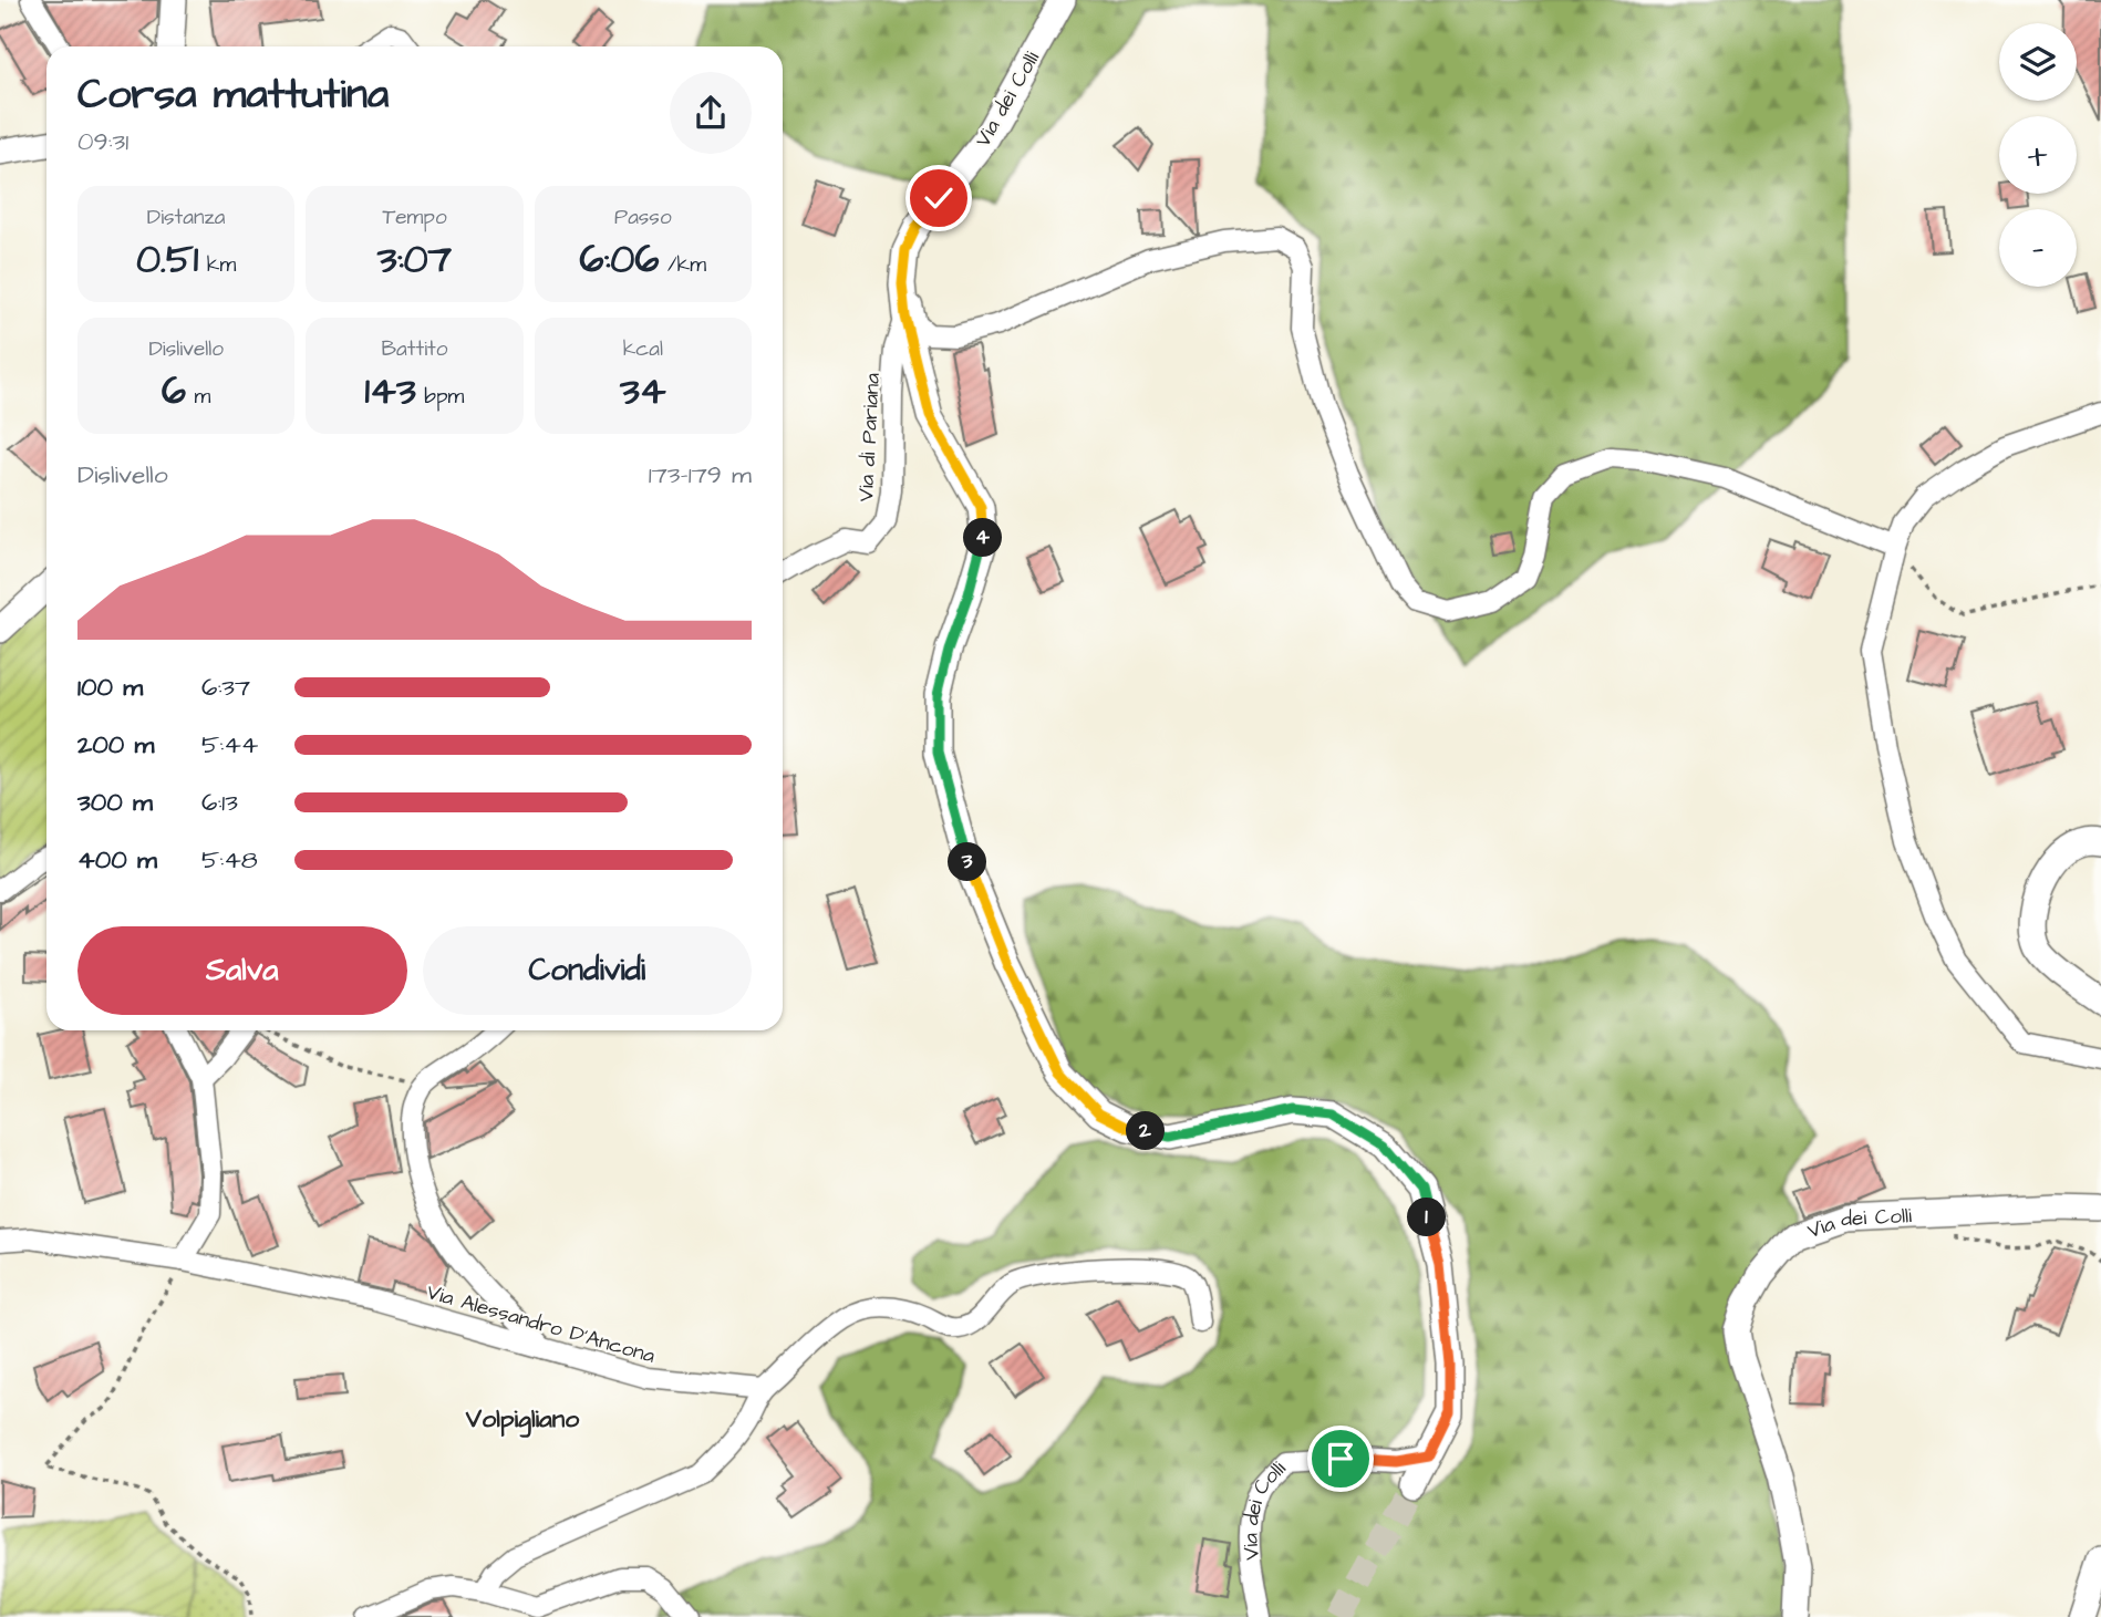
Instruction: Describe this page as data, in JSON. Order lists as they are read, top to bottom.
{
  "streets": {
    "street": ["Via dei Colli", "Via di Pariana", "Via Alessandro D'Ancona"]
  },
  "crossings": [
    ["Via dei Colli", "Via di Pariana"]
  ],
  "districts": ["Volpigliano"],
  "page": {
    "map_buttons": ["+", "−"],
    "heading": ["Corsa mattutina", "09:31"],
    "stats": [
      ["Distanza", "0.51 km"],
      ["Tempo", "3:07"],
      ["Passo", "6:06 /km"],
      ["Dislivello", "6 m"],
      ["Battito", "143 bpm"],
      ["kcal", "34"]
    ],
    "chart": ["Dislivello", "173–179 m"],
    "pins": [
      "4",
      "3",
      "2",
      "1"
    ],
    "list": [
      {
        "name": "100 m",
        "note": "6:37"
      },
      {
        "name": "200 m",
        "note": "5:44"
      },
      {
        "name": "300 m",
        "note": "6:13"
      },
      {
        "name": "400 m",
        "note": "5:48"
      }
    ],
    "buttons": ["Salva", "Condividi"]
  }
}
